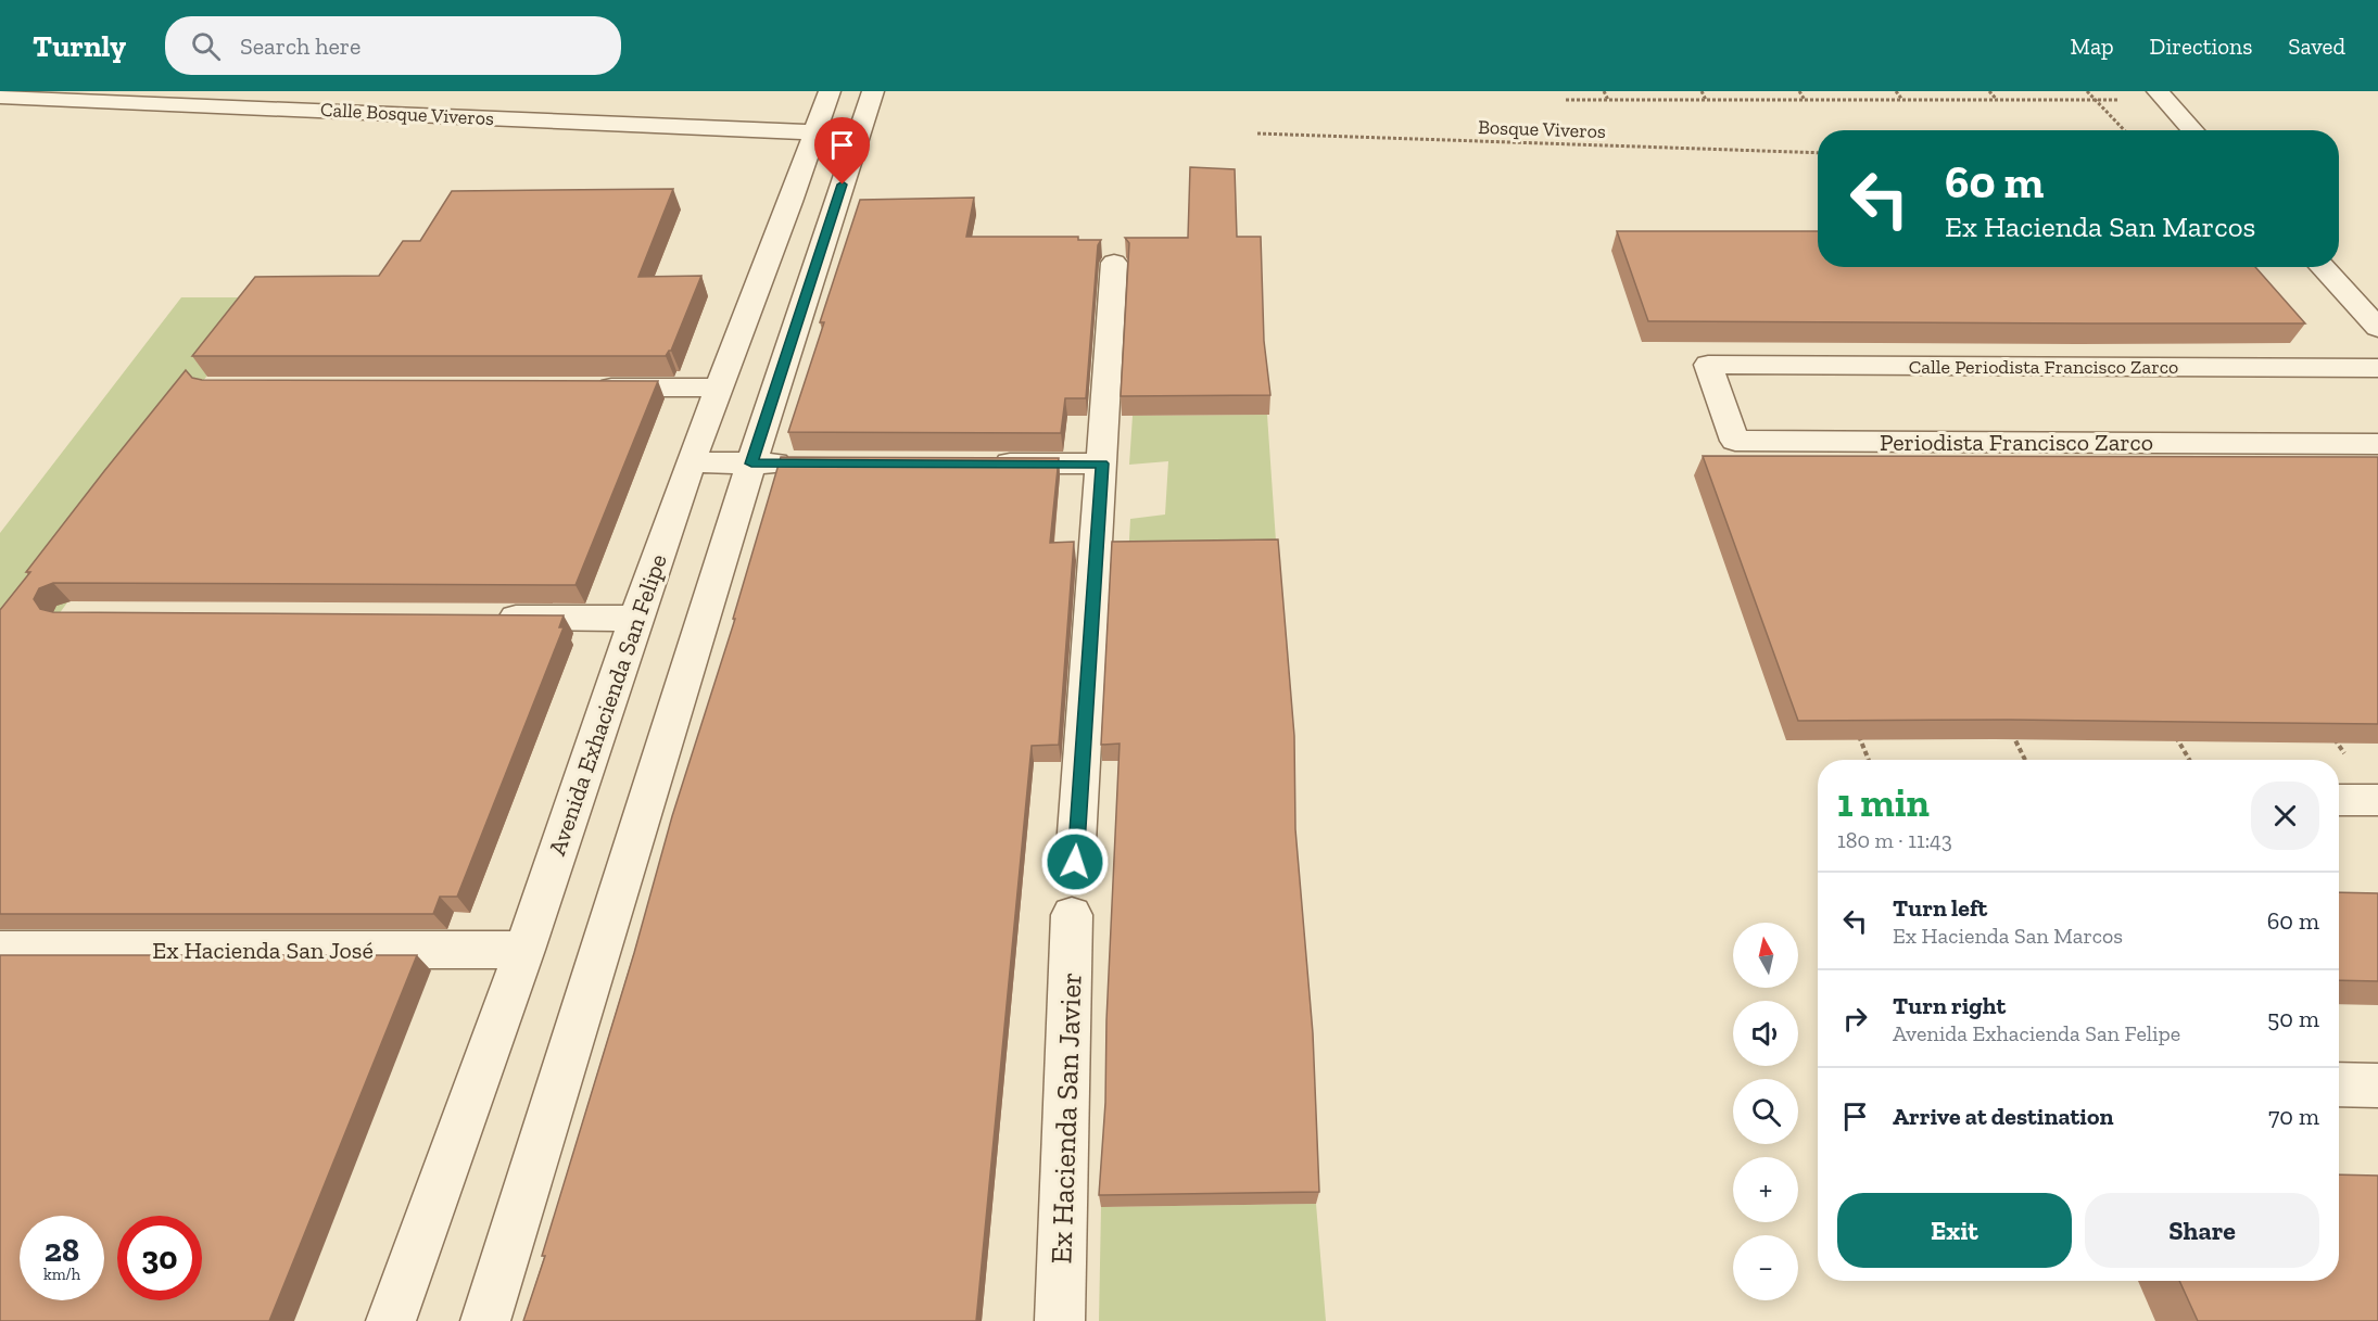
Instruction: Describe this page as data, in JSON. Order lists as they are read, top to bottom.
{
  "streets": {
    "street": [
      "Calle Bosque Viveros",
      "Calle Periodista Francisco Zarco",
      "Periodista Francisco Zarco",
      "Avenida Exhacienda San Felipe",
      "Ex Hacienda San José",
      "Ex Hacienda San Javier"
    ],
    "path": ["Bosque Viveros"]
  },
  "crossings": [
    ["Calle Bosque Viveros", "Avenida Exhacienda San Felipe"],
    ["Calle Periodista Francisco Zarco", "Periodista Francisco Zarco"],
    ["Avenida Exhacienda San Felipe", "Ex Hacienda San José"]
  ],
  "north": "top",
  "page": {
    "header": "Turnly",
    "search": "Search here",
    "nav": ["Map", "Directions", "Saved"],
    "turn": ["60 m", "Ex Hacienda San Marcos"],
    "heading": ["1 min", "180 m · 11:43"],
    "list": [
      {
        "name": "Turn left",
        "note": "Ex Hacienda San Marcos",
        "value": "60 m"
      },
      {
        "name": "Turn right",
        "note": "Avenida Exhacienda San Felipe",
        "value": "50 m"
      },
      {
        "name": "Arrive at destination",
        "value": "70 m"
      }
    ],
    "map_buttons": ["+", "−"],
    "buttons": ["Exit", "Share"],
    "speed": "28 km/h",
    "limit": "30"
  }
}
